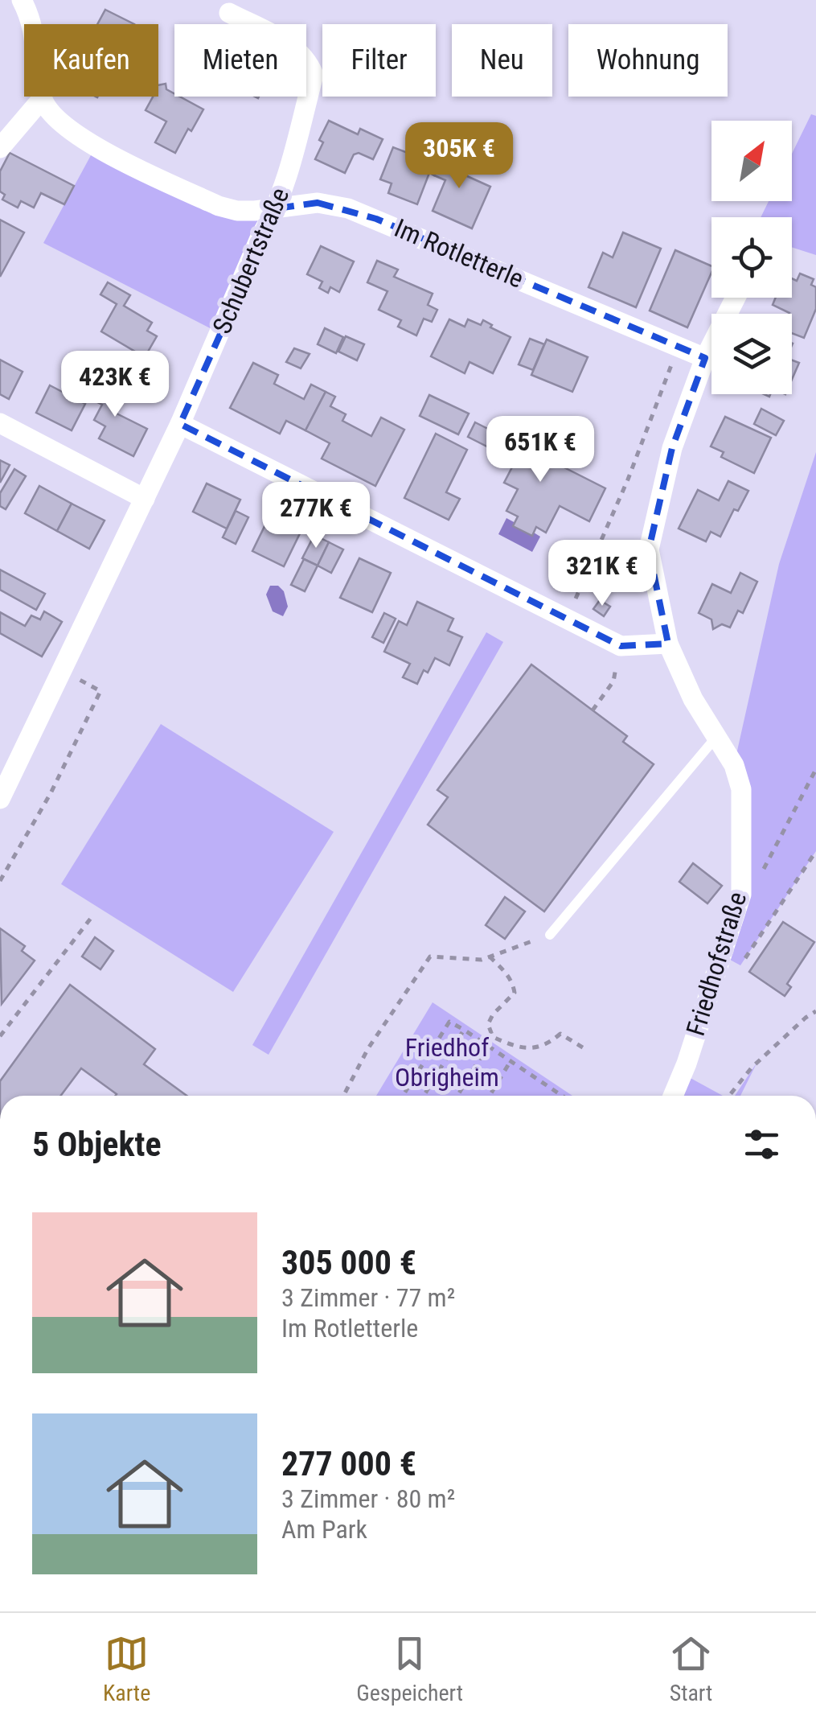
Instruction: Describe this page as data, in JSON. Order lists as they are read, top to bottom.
{
  "streets": {
    "street": ["Im Rotletterle", "Schubertstraße", "Friedhofstraße"]
  },
  "crossings": [
    ["Im Rotletterle", "Schubertstraße"],
    ["Im Rotletterle", "Friedhofstraße"]
  ],
  "parks": ["Friedhof Obrigheim"],
  "north": "top right",
  "page": {
    "chip": [
      "Kaufen",
      "Mieten",
      "Filter",
      "Neu",
      "Wohnung"
    ],
    "price": [
      "305K €",
      "423K €",
      "651K €",
      "277K €",
      "321K €"
    ],
    "heading": "5 Objekte",
    "list": [
      {
        "name": "305 000 €",
        "note": "3 Zimmer · 77 m² · Im Rotletterle"
      },
      {
        "name": "277 000 €",
        "note": "3 Zimmer · 80 m² · Am Park"
      }
    ],
    "tabs": ["Karte", "Gespeichert", "Start"]
  }
}
